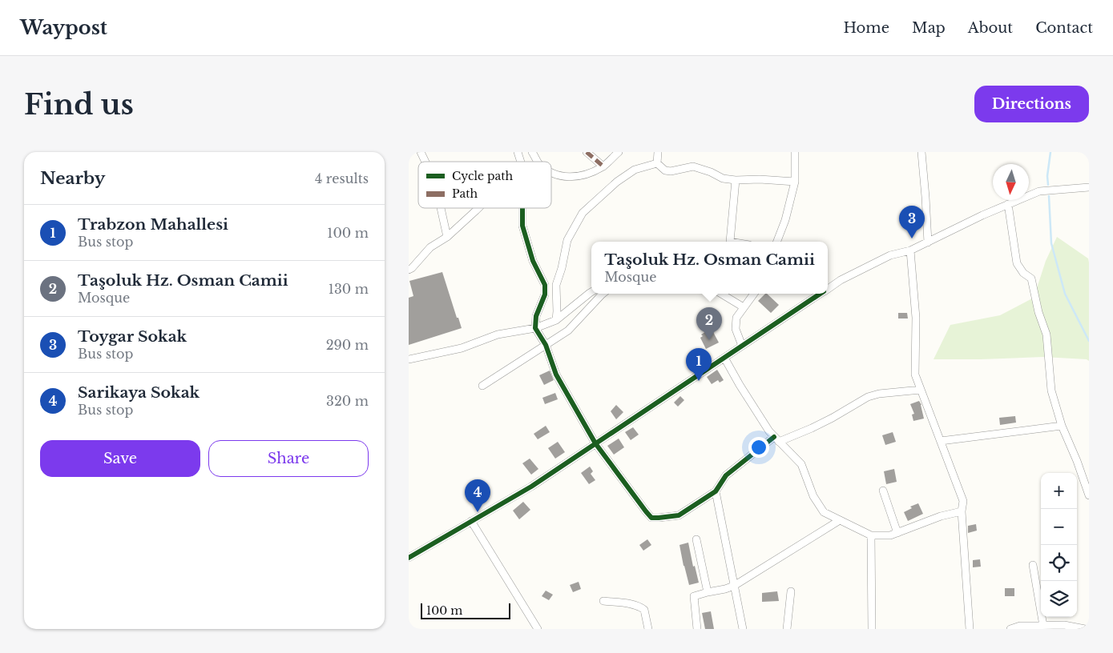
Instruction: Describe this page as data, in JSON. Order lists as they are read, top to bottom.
{
  "legend": ["Cycle path", "Path"],
  "scale_bar": "100 m",
  "north": "bottom",
  "page": {
    "header": "Waypost",
    "nav": [
      "Home",
      "Map",
      "About",
      "Contact"
    ],
    "buttons": [
      "Directions",
      ["Save", "Share"]
    ],
    "title": "Find us",
    "heading": ["Nearby", "4 results"],
    "list": [
      {
        "mark": "1",
        "name": "Trabzon Mahallesi",
        "note": "Bus stop",
        "value": "100 m"
      },
      {
        "mark": "2",
        "name": "Taşoluk Hz. Osman Camii",
        "note": "Mosque",
        "value": "130 m"
      },
      {
        "mark": "3",
        "name": "Toygar Sokak",
        "note": "Bus stop",
        "value": "290 m"
      },
      {
        "mark": "4",
        "name": "Sarikaya Sokak",
        "note": "Bus stop",
        "value": "320 m"
      }
    ],
    "pins": [
      "3",
      "2",
      "1",
      "4"
    ],
    "popup": ["Taşoluk Hz. Osman Camii", "Mosque"],
    "map_buttons": ["+", "−"],
    "scale": "100 m"
  }
}
